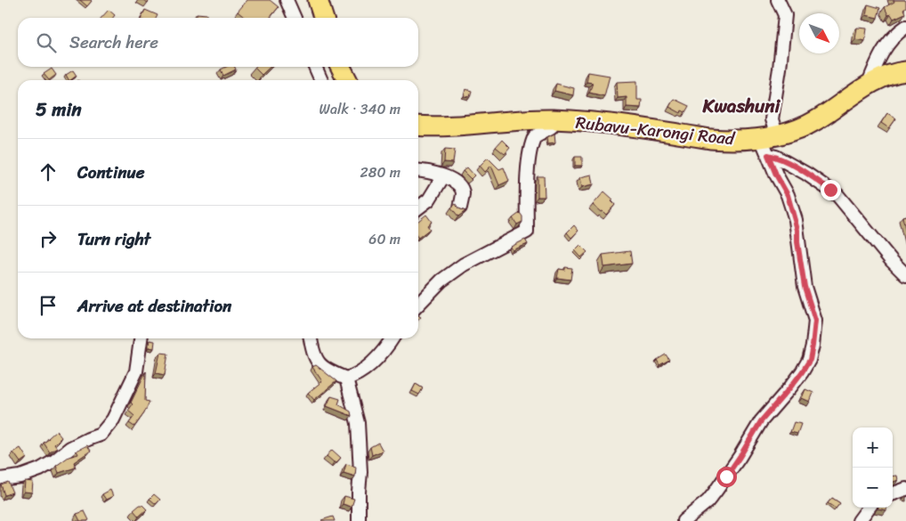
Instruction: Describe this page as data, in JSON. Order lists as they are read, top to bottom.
{
  "streets": {
    "highway": ["Rubavu-Karongi Road"]
  },
  "districts": ["Kwashuni"],
  "north": "bottom right",
  "page": {
    "search": "Search here",
    "heading": ["5 min", "Walk · 340 m"],
    "list": [
      ["Continue", "280 m"],
      ["Turn right", "60 m"],
      "Arrive at destination"
    ],
    "map_buttons": ["+", "−"]
  }
}
